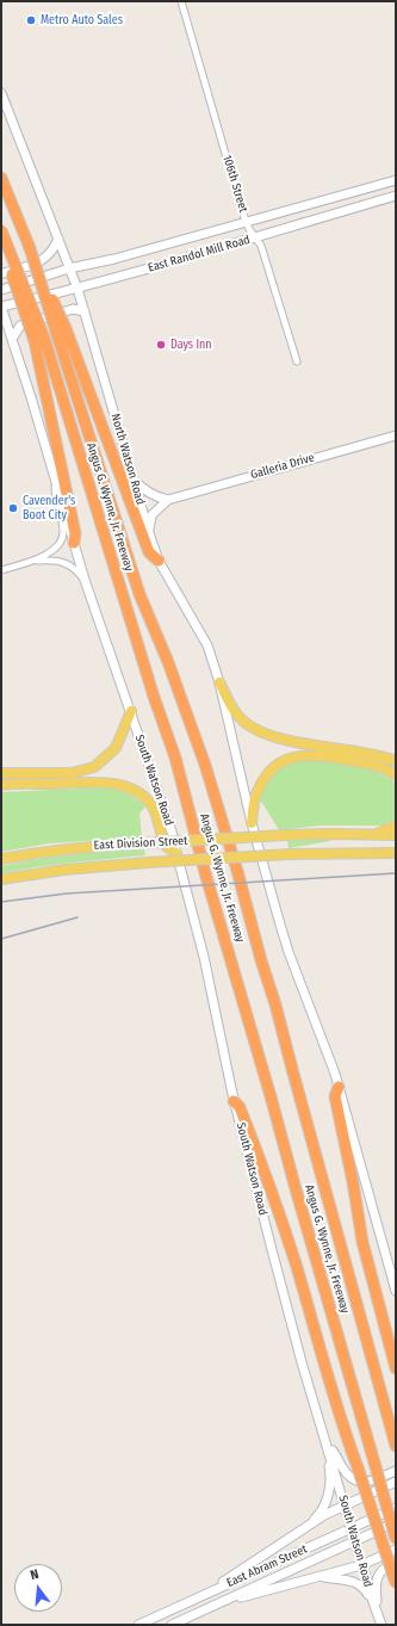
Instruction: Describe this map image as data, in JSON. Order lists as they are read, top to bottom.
{
  "streets": {
    "highway": ["Angus G. Wynne, Jr. Freeway"],
    "main road": [
      "East Randol Mill Road",
      "North Watson Road",
      "Galleria Drive",
      "South Watson Road",
      "East Division Street",
      "East Abram Street"
    ],
    "street": ["106th Street"]
  },
  "crossings": [
    ["106th Street", "East Randol Mill Road"],
    ["East Randol Mill Road", "North Watson Road"]
  ],
  "places": ["Metro Auto Sales", "Days Inn", "Cavender's Boot City"],
  "north": "top"
}
